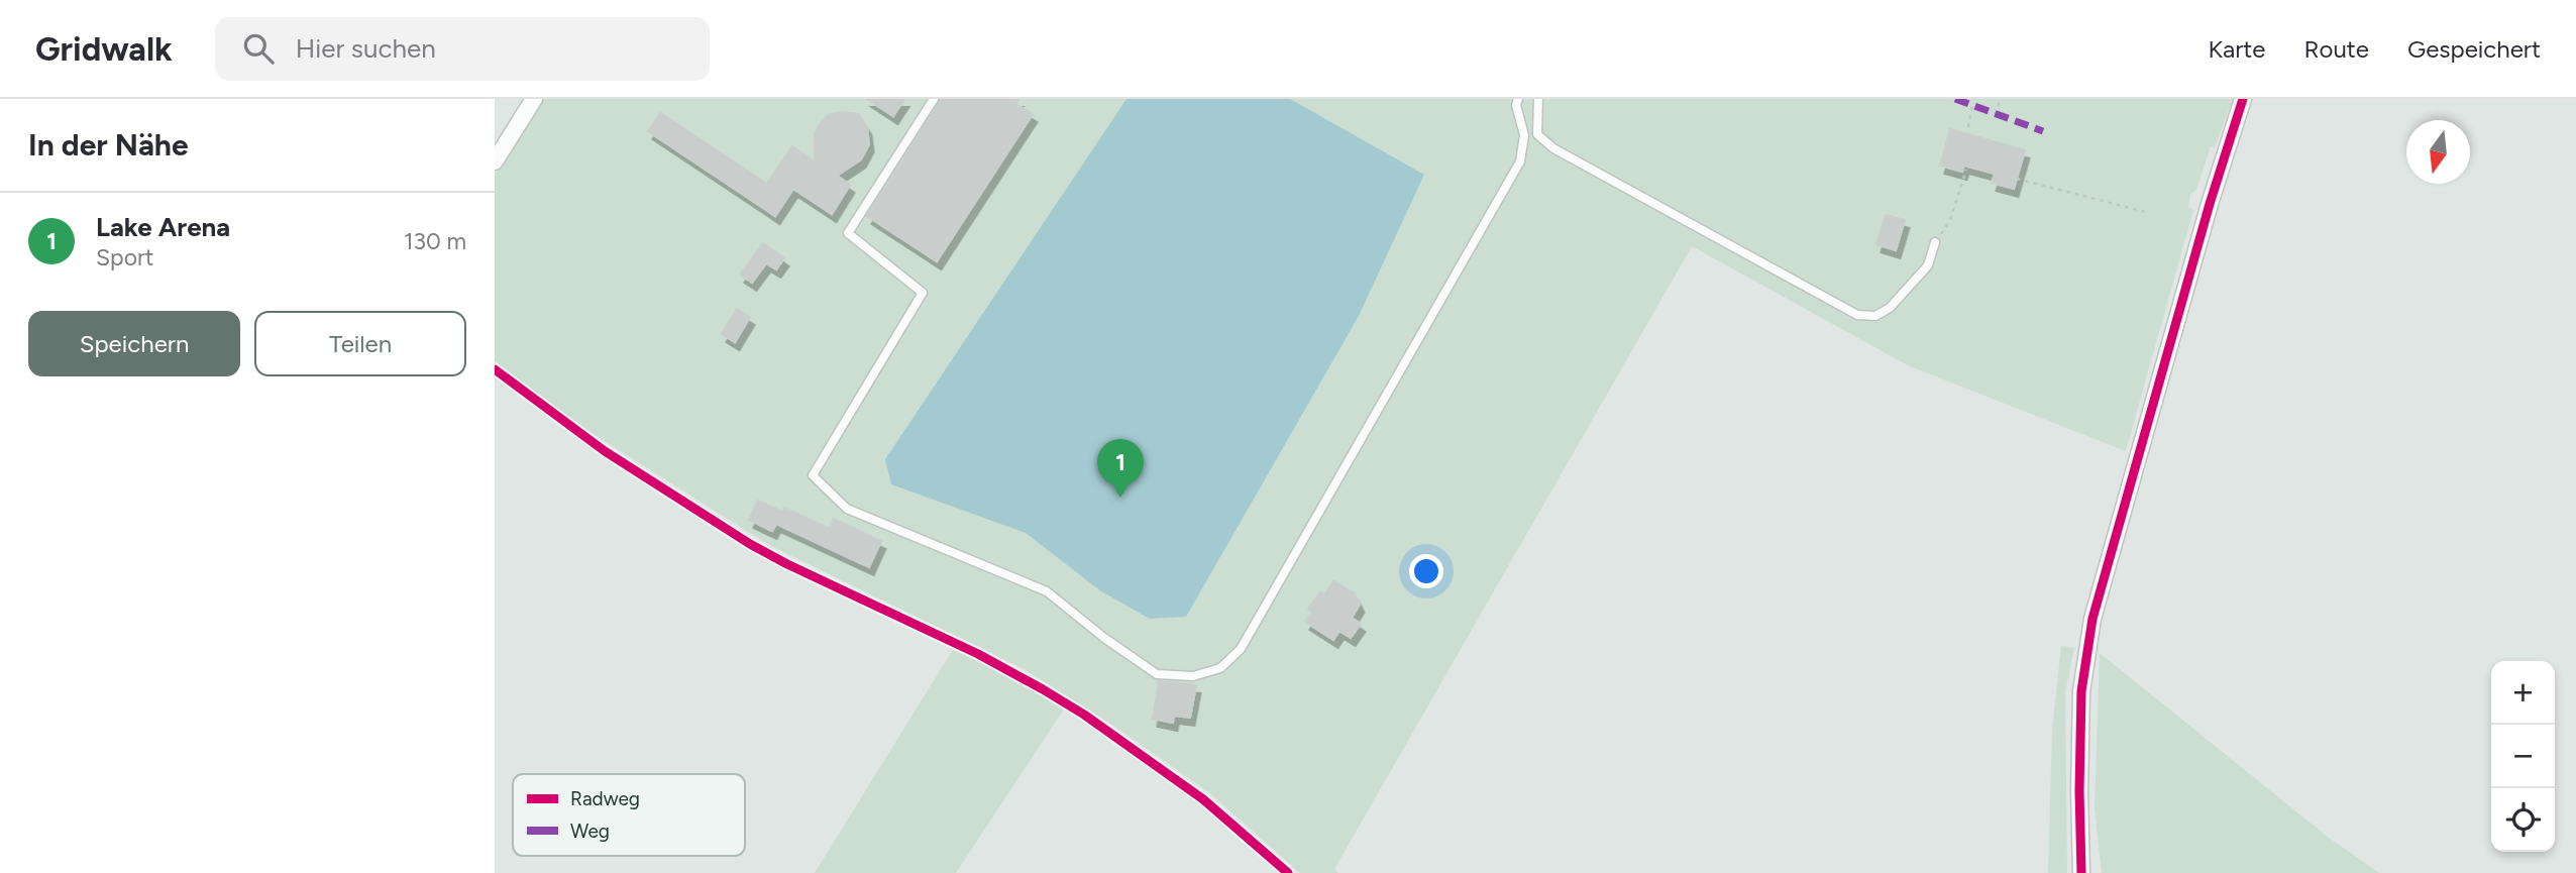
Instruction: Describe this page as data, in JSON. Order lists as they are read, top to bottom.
{
  "legend": ["Radweg", "Weg"],
  "north": "bottom",
  "page": {
    "header": "Gridwalk",
    "search": "Hier suchen",
    "nav": ["Karte", "Route", "Gespeichert"],
    "heading": "In der Nähe",
    "list": [
      {
        "mark": "1",
        "name": "Lake Arena",
        "note": "Sport",
        "value": "130 m"
      }
    ],
    "buttons": ["Speichern", "Teilen"],
    "pins": "1",
    "map_buttons": ["+", "−"]
  }
}
